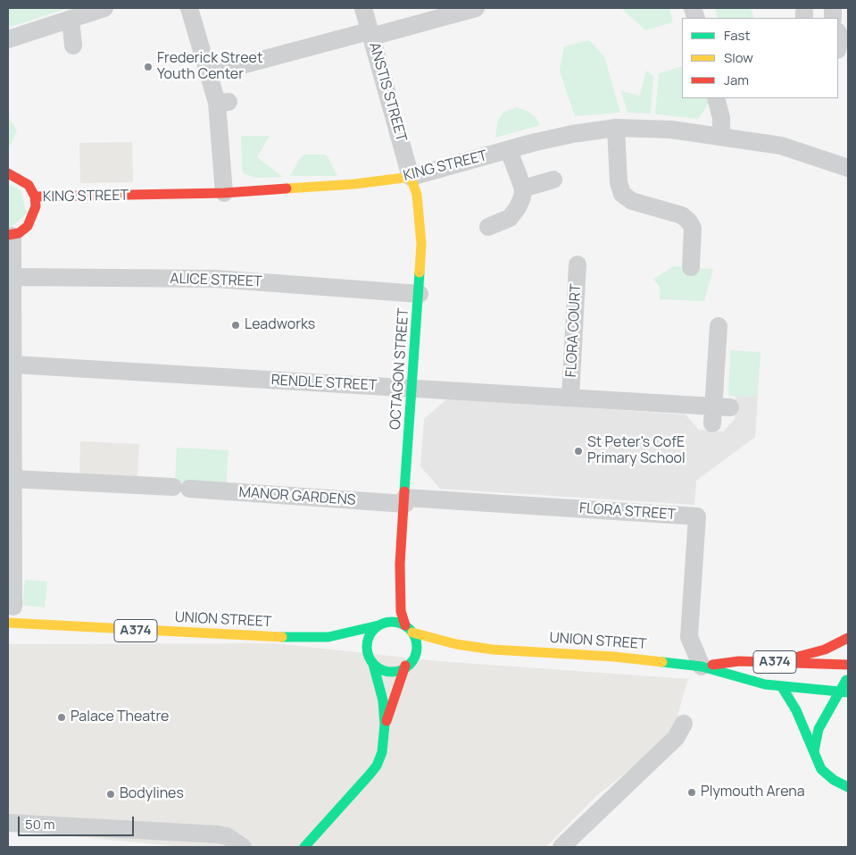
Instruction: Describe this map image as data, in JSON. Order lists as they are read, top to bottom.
{
  "streets": {
    "main road": [
      "KING STREET",
      "OCTAGON STREET",
      "UNION STREET",
      "A374"
    ],
    "street": [
      "ANSTIS STREET",
      "ALICE STREET",
      "FLORA COURT",
      "RENDLE STREET",
      "MANOR GARDENS",
      "FLORA STREET"
    ]
  },
  "crossings": [
    ["ANSTIS STREET", "KING STREET"],
    ["ANSTIS STREET", "OCTAGON STREET"],
    ["KING STREET", "OCTAGON STREET"],
    ["ALICE STREET", "OCTAGON STREET"],
    ["FLORA COURT", "RENDLE STREET"],
    ["OCTAGON STREET", "RENDLE STREET"],
    ["OCTAGON STREET", "MANOR GARDENS"],
    ["OCTAGON STREET", "FLORA STREET"],
    ["OCTAGON STREET", "UNION STREET"],
    ["MANOR GARDENS", "FLORA STREET"],
    ["FLORA STREET", "UNION STREET"],
    ["UNION STREET", "A374"]
  ],
  "places": [
    "Frederick Street Youth Center",
    "Leadworks",
    "St Peter's CofE Primary School",
    "Palace Theatre",
    "Plymouth Arena",
    "Bodylines"
  ],
  "legend": ["Fast", "Slow", "Jam"],
  "scale_bar": "50 m"
}
